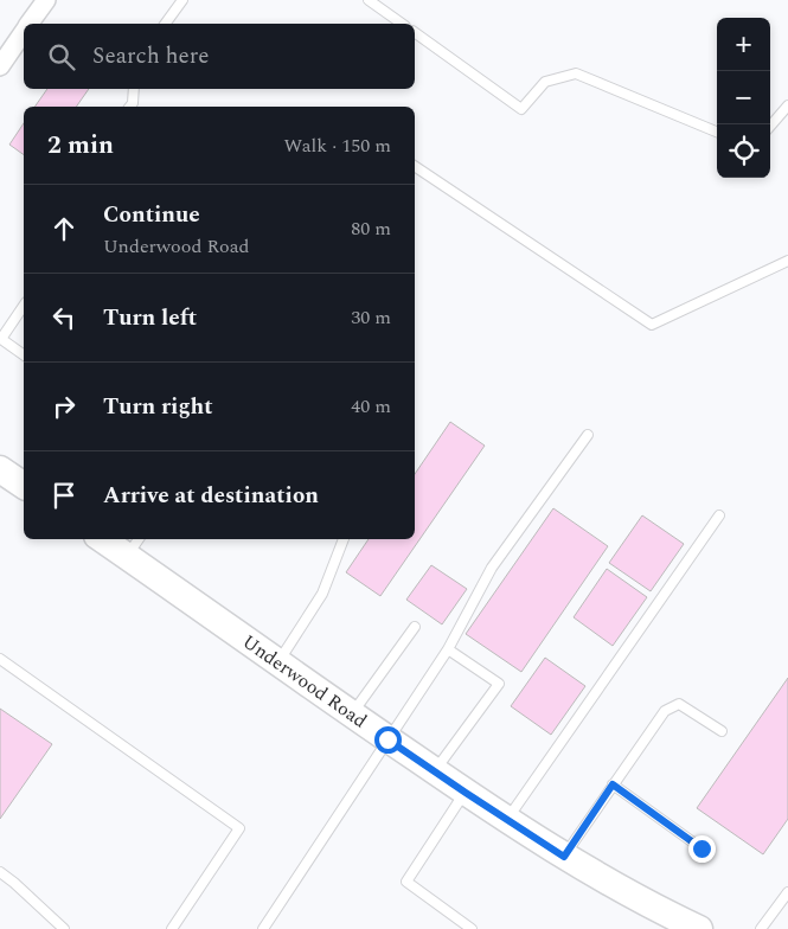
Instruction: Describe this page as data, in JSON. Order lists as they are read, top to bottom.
{
  "streets": {
    "main road": ["Underwood Road"]
  },
  "page": {
    "map_buttons": ["+", "−"],
    "search": "Search here",
    "heading": ["2 min", "Walk · 150 m"],
    "list": [
      ["Continue", "Underwood Road", "80 m"],
      ["Turn left", "30 m"],
      ["Turn right", "40 m"],
      "Arrive at destination"
    ]
  }
}
